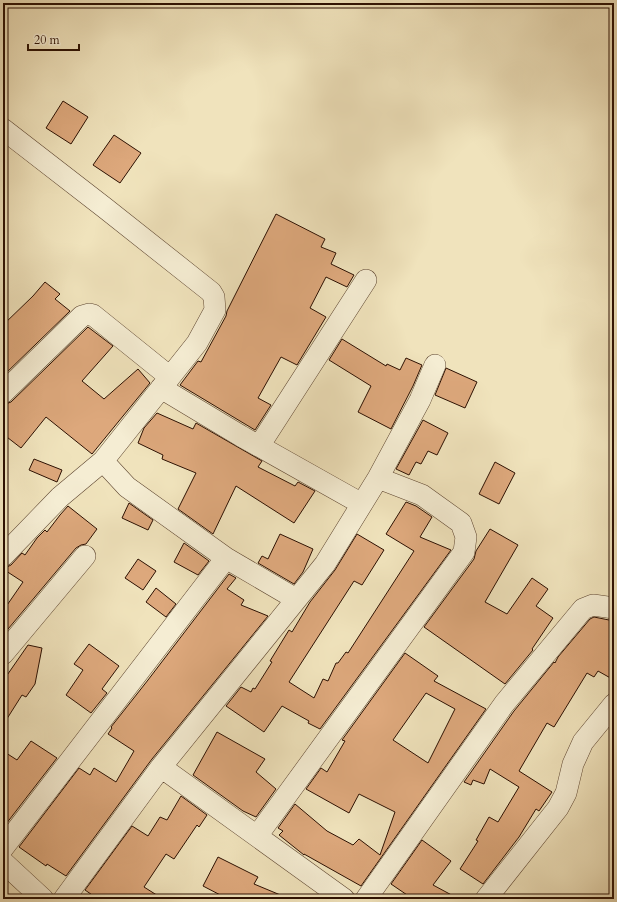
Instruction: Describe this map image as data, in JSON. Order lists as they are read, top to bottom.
{
  "scale_bar": "20 m"
}
